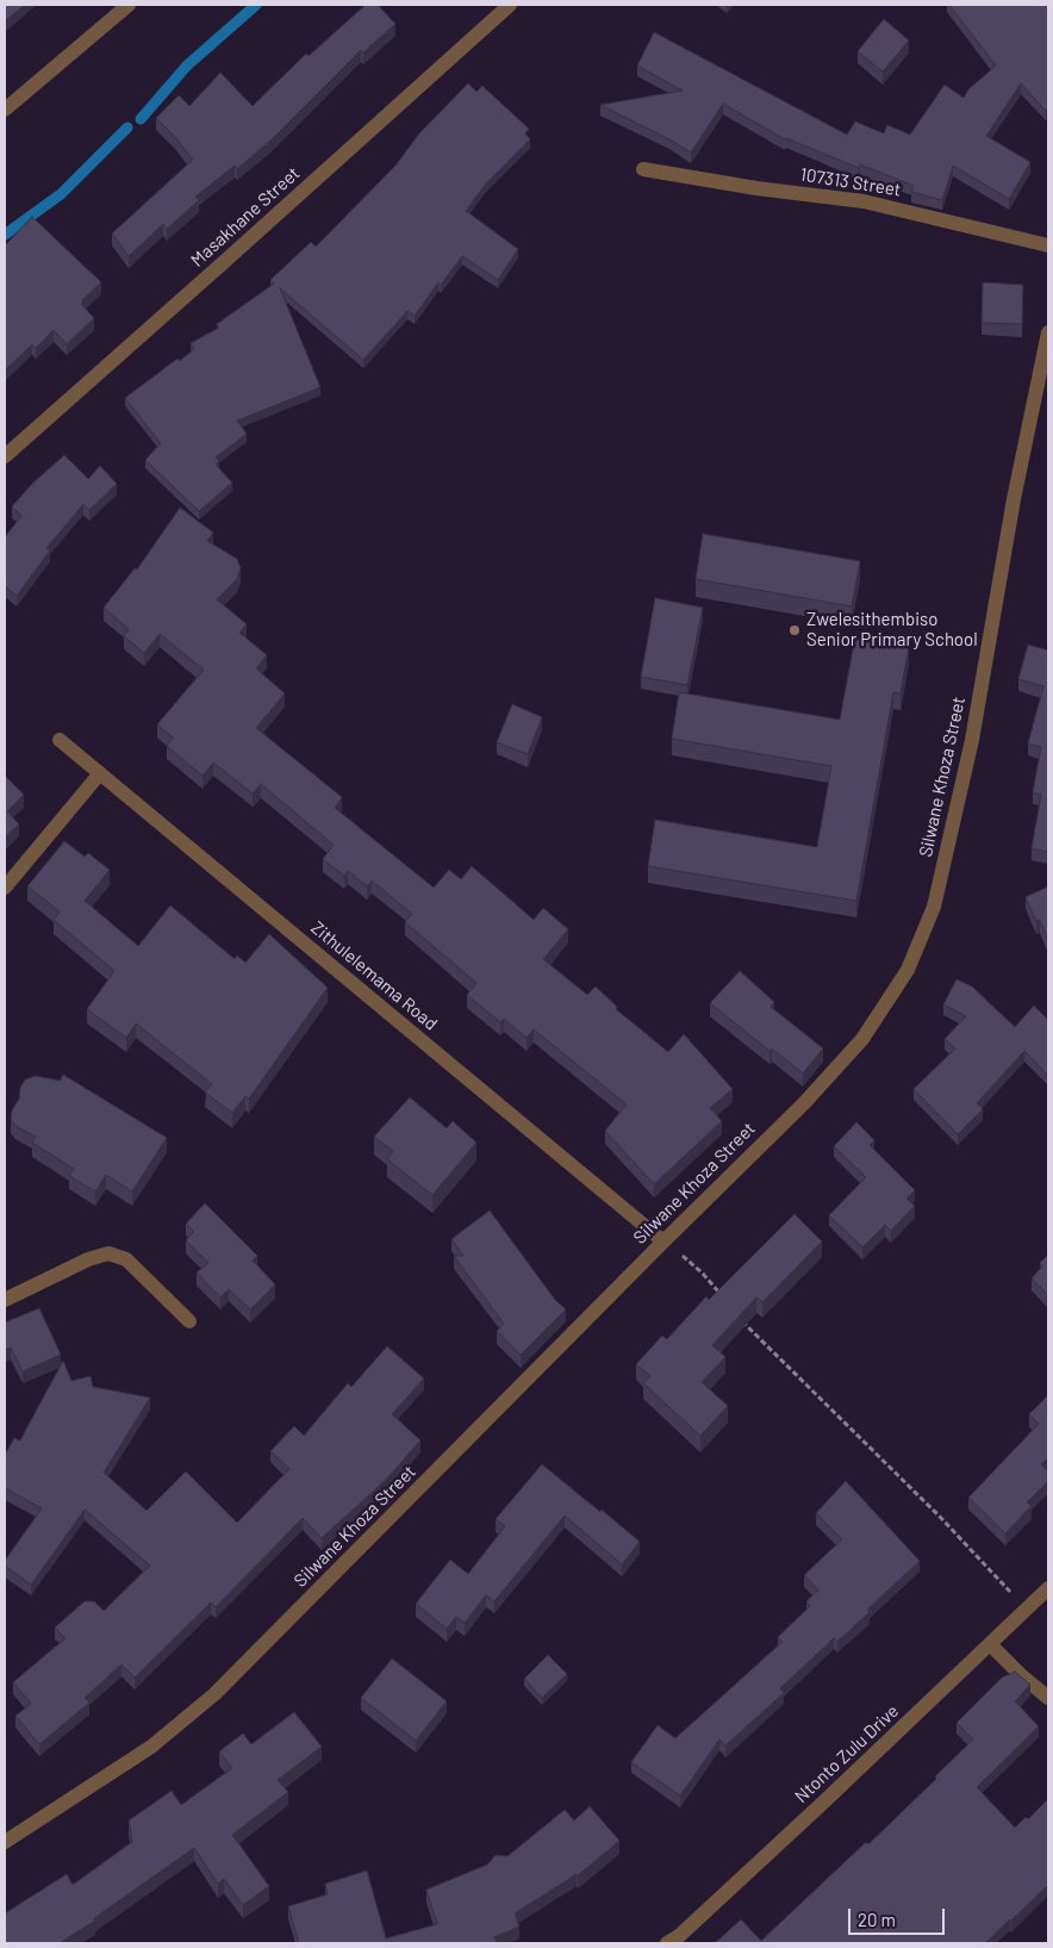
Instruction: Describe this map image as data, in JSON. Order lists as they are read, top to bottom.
{
  "streets": {
    "street": [
      "107313 Street",
      "Masakhane Street",
      "Silwane Khoza Street",
      "Zithulelemama Road",
      "Ntonto Zulu Drive"
    ]
  },
  "crossings": [
    ["Silwane Khoza Street", "Zithulelemama Road"]
  ],
  "places": ["Zwelesithembiso Senior Primary School"],
  "scale_bar": "20 m"
}
